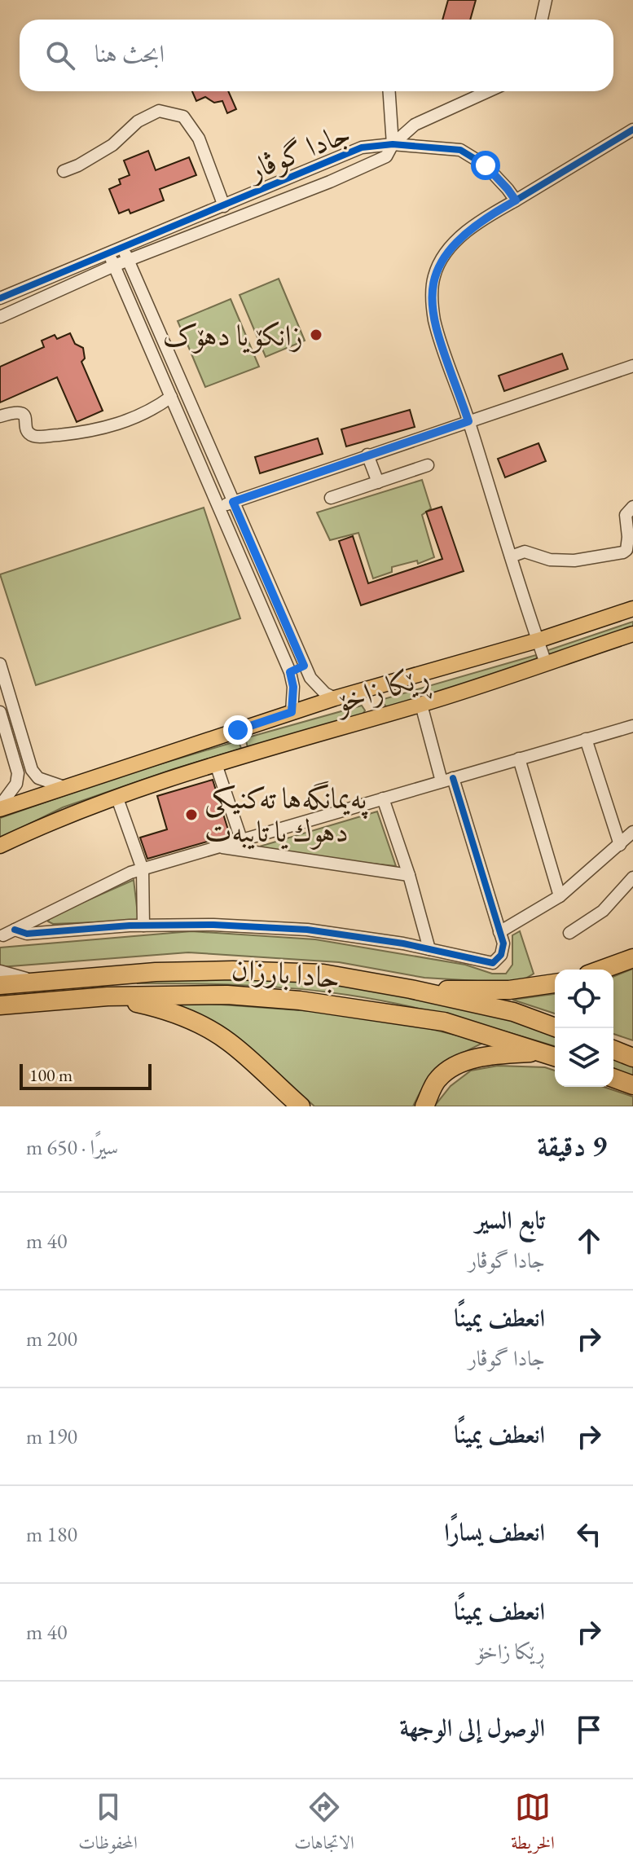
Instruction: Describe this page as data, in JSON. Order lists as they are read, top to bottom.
{
  "streets": {
    "highway": ["جادا بارزان"],
    "main road": ["ڕێکا زاخۆ"],
    "street": ["جادا گوڤار"]
  },
  "places": ["زانکۆیا دهۆک", "پەیمانگەها تەکنیکی دهوك یا تایبەت"],
  "scale_bar": "100 m",
  "page": {
    "search": "ابحث هنا",
    "scale": "100 m",
    "heading": ["9 دقيقة", "سيرًا · 650 m"],
    "list": [
      ["تابع السير", "جادا گوڤار", "40 m"],
      ["انعطف يمينًا", "جادا گوڤار", "200 m"],
      ["انعطف يمينًا", "190 m"],
      ["انعطف يسارًا", "180 m"],
      ["انعطف يمينًا", "ڕێکا زاخۆ", "40 m"],
      "الوصول إلى الوجهة"
    ],
    "nav": ["الخريطة", "الاتجاهات", "المحفوظات"]
  }
}
